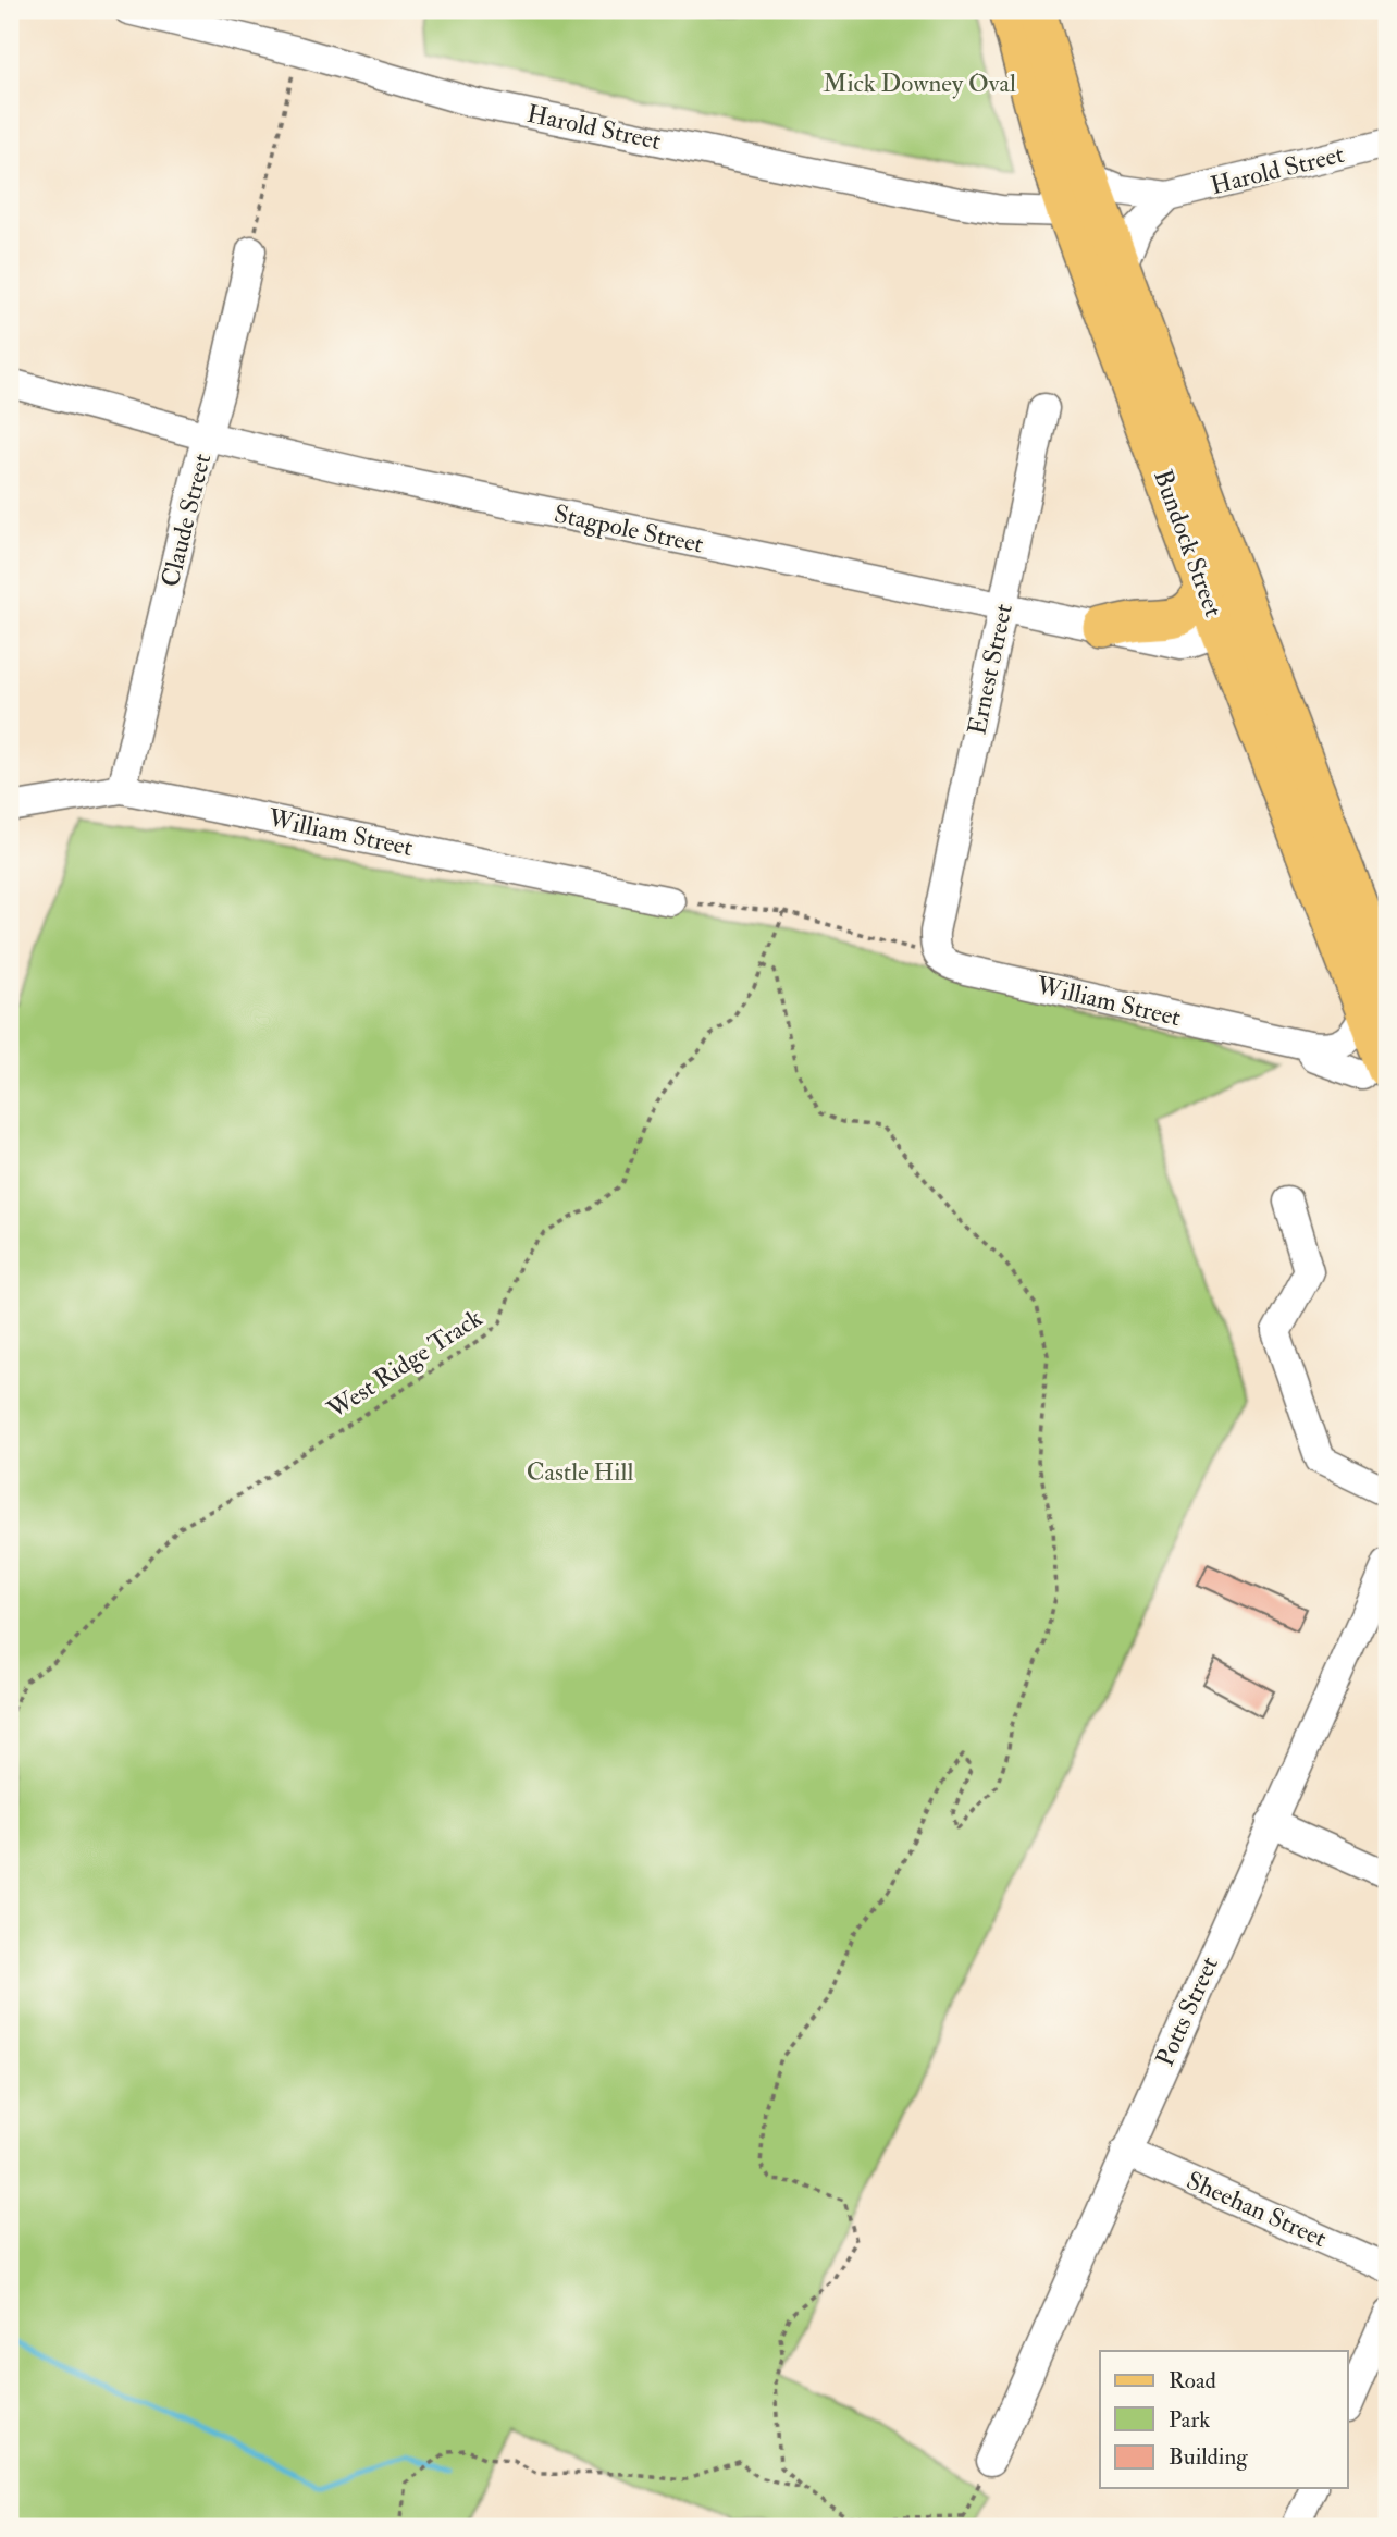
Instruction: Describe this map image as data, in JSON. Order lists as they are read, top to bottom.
{
  "streets": {
    "main road": ["Bundock Street"],
    "street": [
      "Harold Street",
      "Claude Street",
      "Stagpole Street",
      "Ernest Street",
      "William Street",
      "Potts Street",
      "Sheehan Street"
    ],
    "path": ["West Ridge Track"]
  },
  "crossings": [
    ["Harold Street", "Bundock Street"],
    ["Claude Street", "Stagpole Street"],
    ["Claude Street", "William Street"],
    ["Stagpole Street", "Bundock Street"],
    ["Stagpole Street", "Ernest Street"],
    ["Bundock Street", "William Street"],
    ["Ernest Street", "William Street"],
    ["Potts Street", "Sheehan Street"]
  ],
  "parks": ["Mick Downey Oval", "Castle Hill"],
  "legend": ["Road", "Park", "Building"]
}
